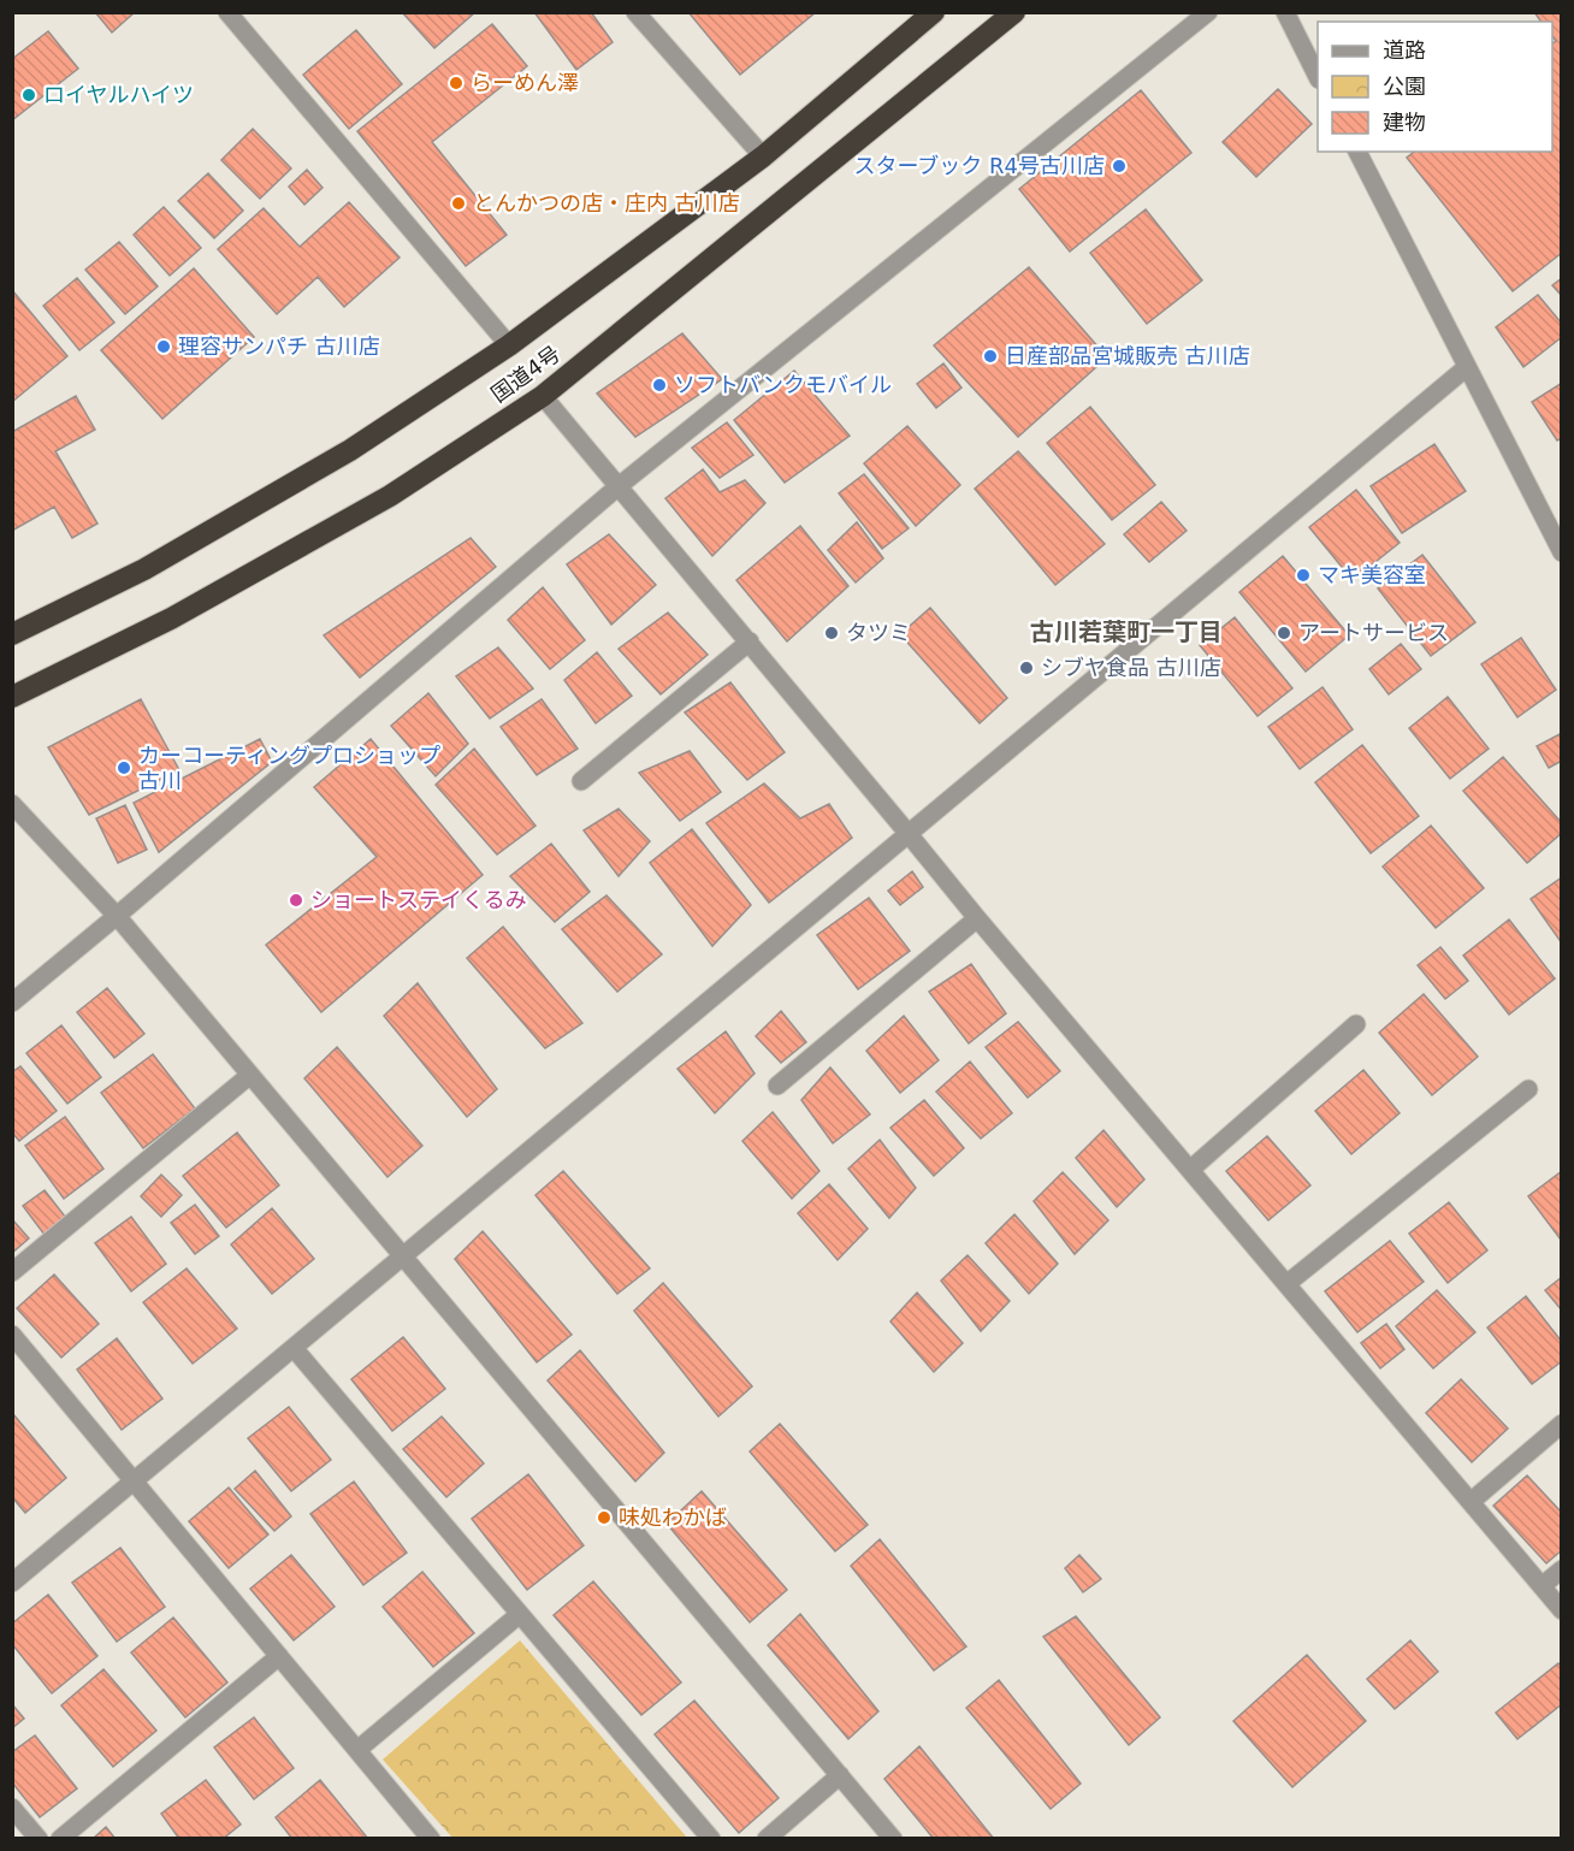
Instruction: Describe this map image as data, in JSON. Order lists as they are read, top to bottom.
{
  "streets": {
    "highway": ["国道4号"]
  },
  "districts": ["古川若葉町一丁目"],
  "places": [
    "らーめん澤",
    "ロイヤルハイツ",
    "スターブック R4号古川店",
    "とんかつの店・庄内 古川店",
    "理容サンパチ 古川店",
    "日産部品宮城販売 古川店",
    "ソフトバンクモバイル",
    "マキ美容室",
    "タツミ",
    "アートサービス",
    "シブヤ食品 古川店",
    "カーコーティングプロショップ 古川",
    "ショートステイくるみ",
    "味処わかば"
  ],
  "legend": ["道路", "公園", "建物"]
}
